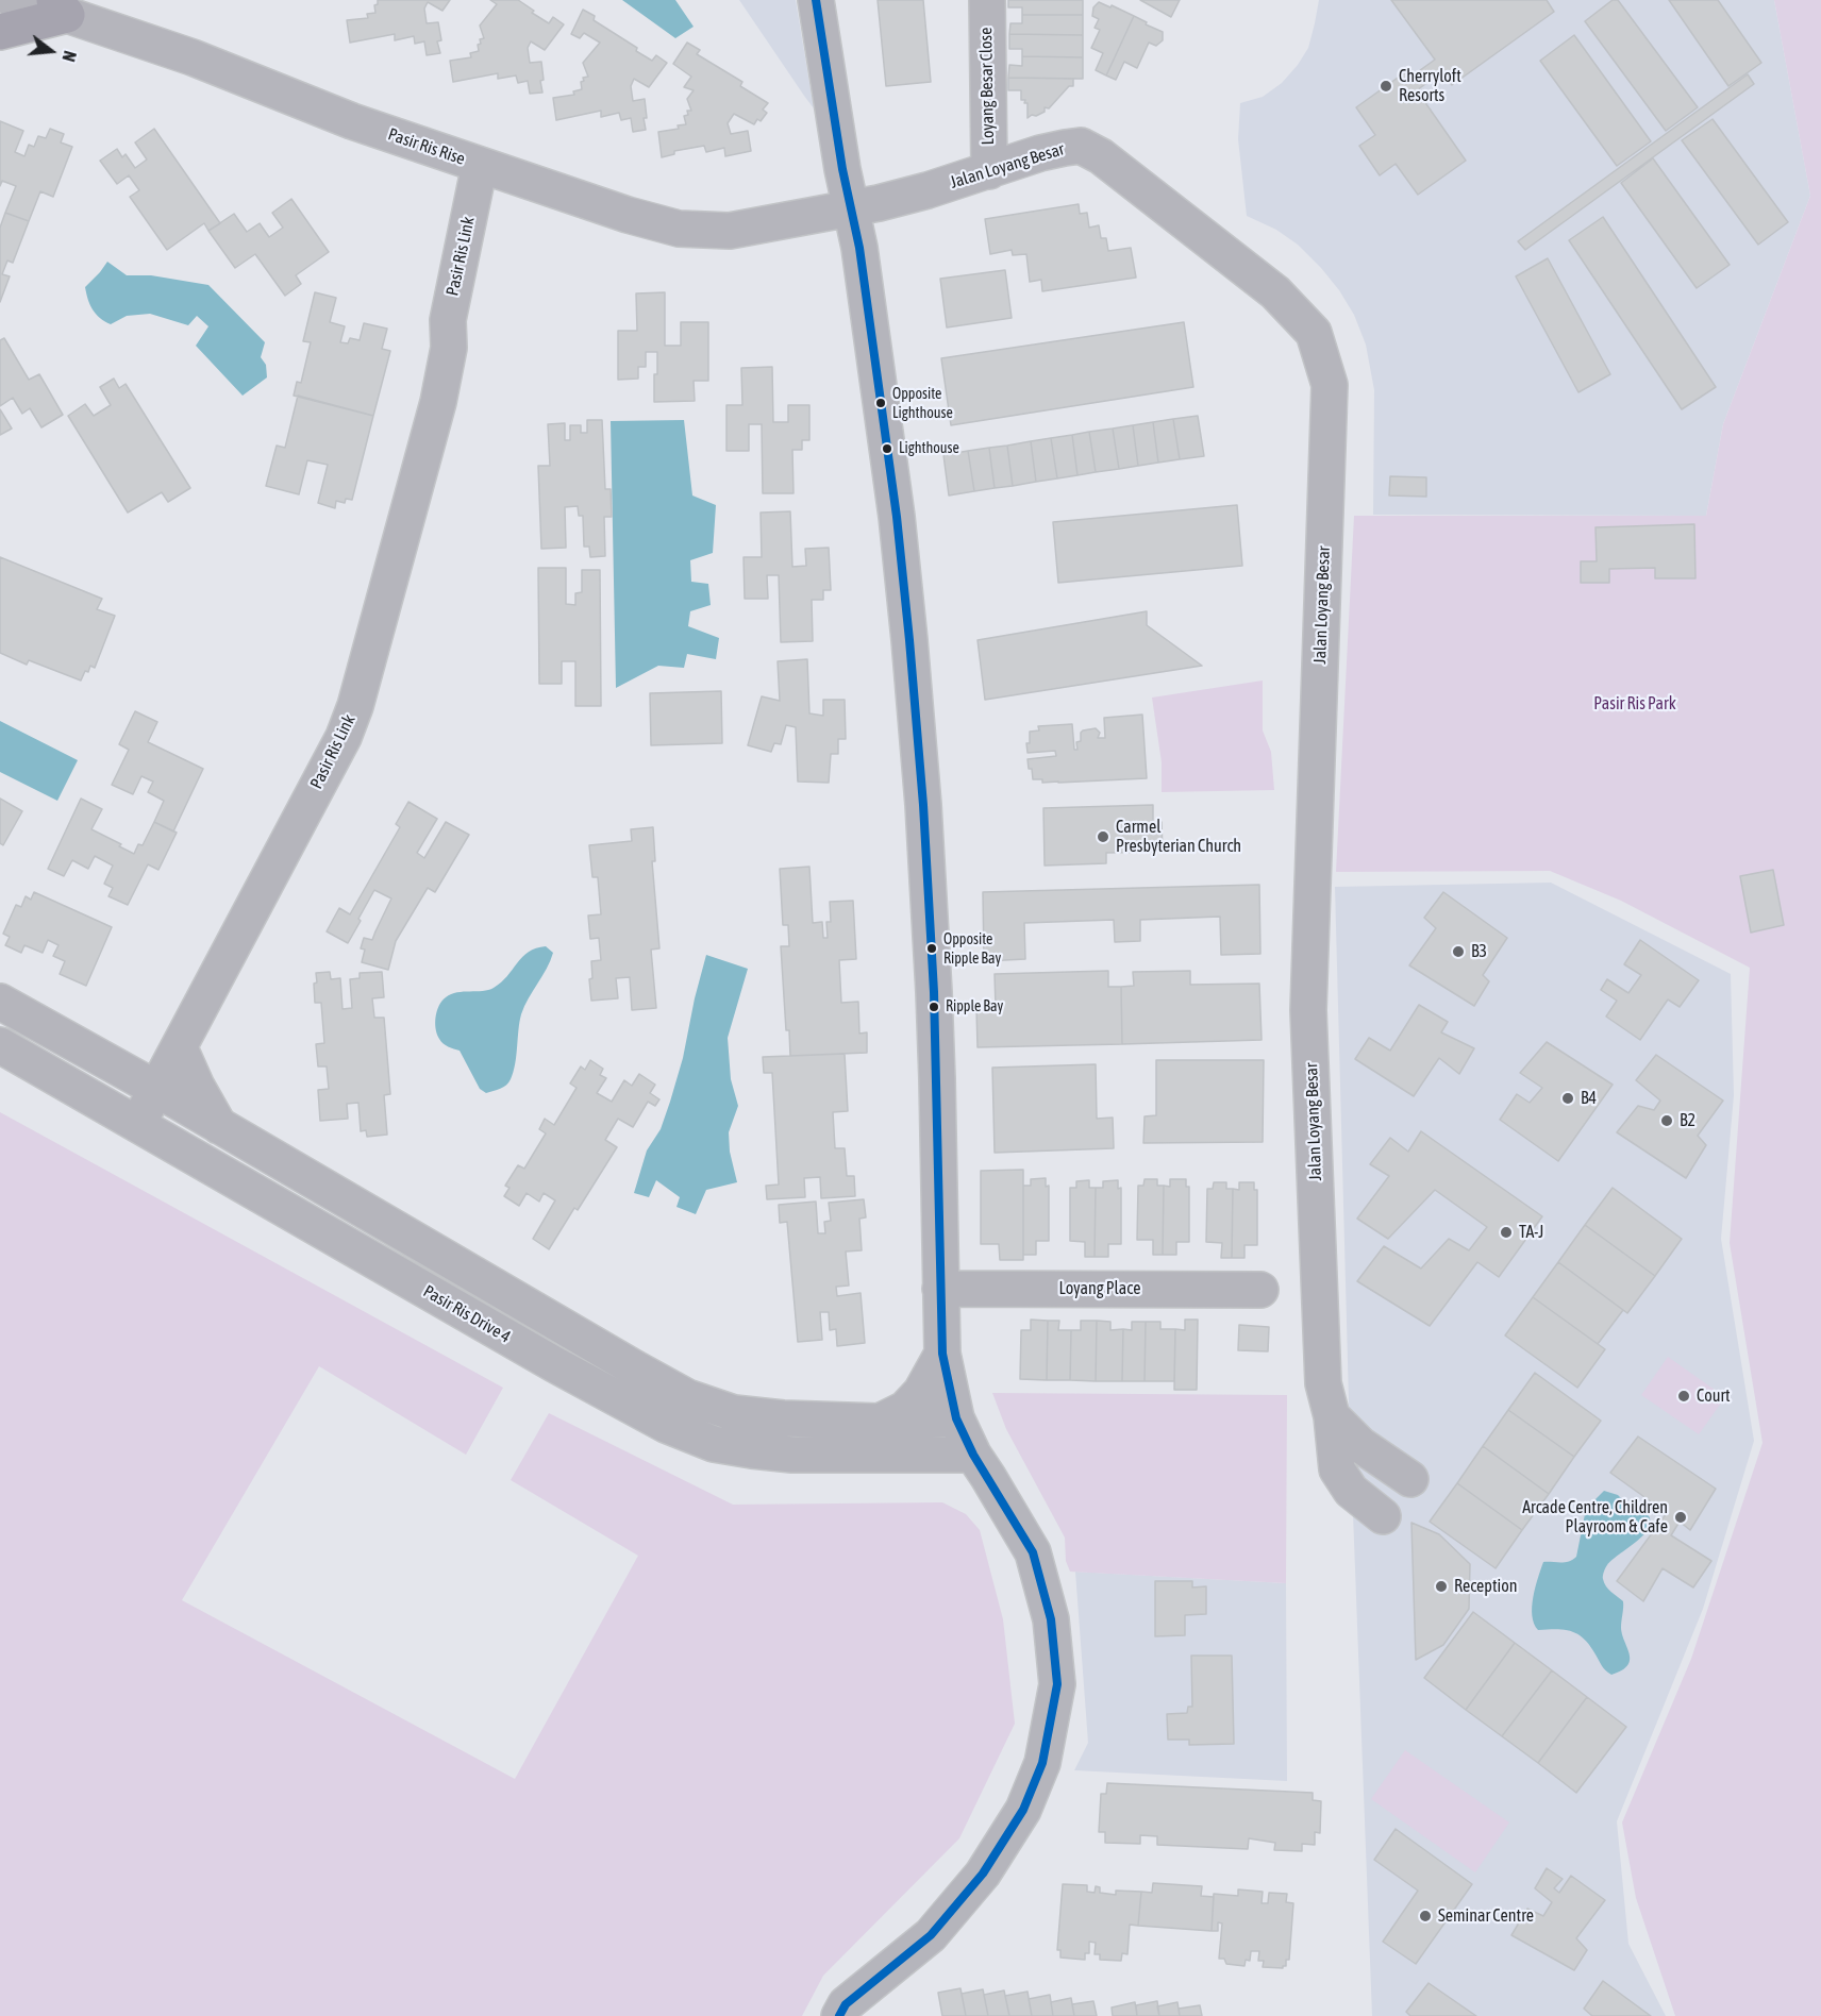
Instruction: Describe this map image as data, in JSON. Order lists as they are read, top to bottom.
{
  "streets": {
    "street": [
      "Loyang Besar Close",
      "Pasir Ris Rise",
      "Jalan Loyang Besar",
      "Pasir Ris Link",
      "Loyang Place",
      "Pasir Ris Drive 4"
    ]
  },
  "crossings": [
    ["Loyang Besar Close", "Jalan Loyang Besar"],
    ["Pasir Ris Rise", "Jalan Loyang Besar"],
    ["Pasir Ris Rise", "Pasir Ris Link"],
    ["Pasir Ris Link", "Pasir Ris Drive 4"]
  ],
  "parks": ["Pasir Ris Park"],
  "places": [
    "Cherryloft Resorts",
    "Opposite Lighthouse",
    "Lighthouse",
    "Carmel Presbyterian Church",
    "Opposite Ripple Bay",
    "B3",
    "Ripple Bay",
    "B4",
    "B2",
    "TA-J",
    "Court",
    "Arcade Centre, Children Playroom & Cafe",
    "Reception",
    "Seminar Centre"
  ],
  "north": "right"
}
